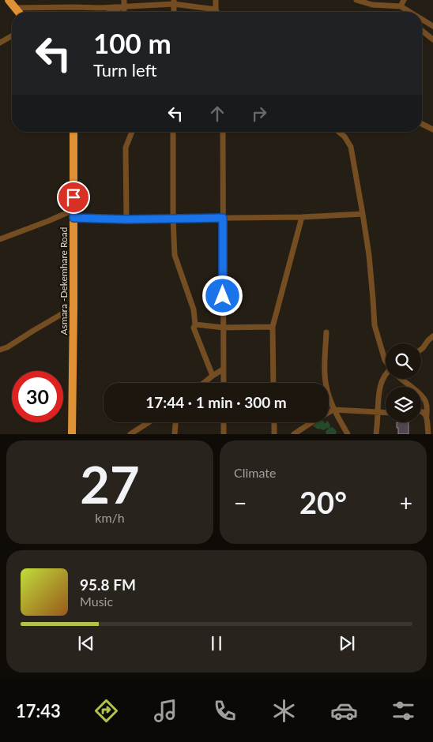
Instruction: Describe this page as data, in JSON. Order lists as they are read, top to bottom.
{
  "streets": {
    "highway": ["Asmara -Dekemhare Road"]
  },
  "page": {
    "turn": ["100 m", "Turn left"],
    "limit": "30",
    "trip": "17:44 · 1 min · 300 m",
    "tile": [
      ["27", "km/h"],
      "Climate"
    ],
    "heat": ["−", "20°", "+"],
    "song": ["95.8 FM", "Music"],
    "tabs": "17:43"
  }
}
